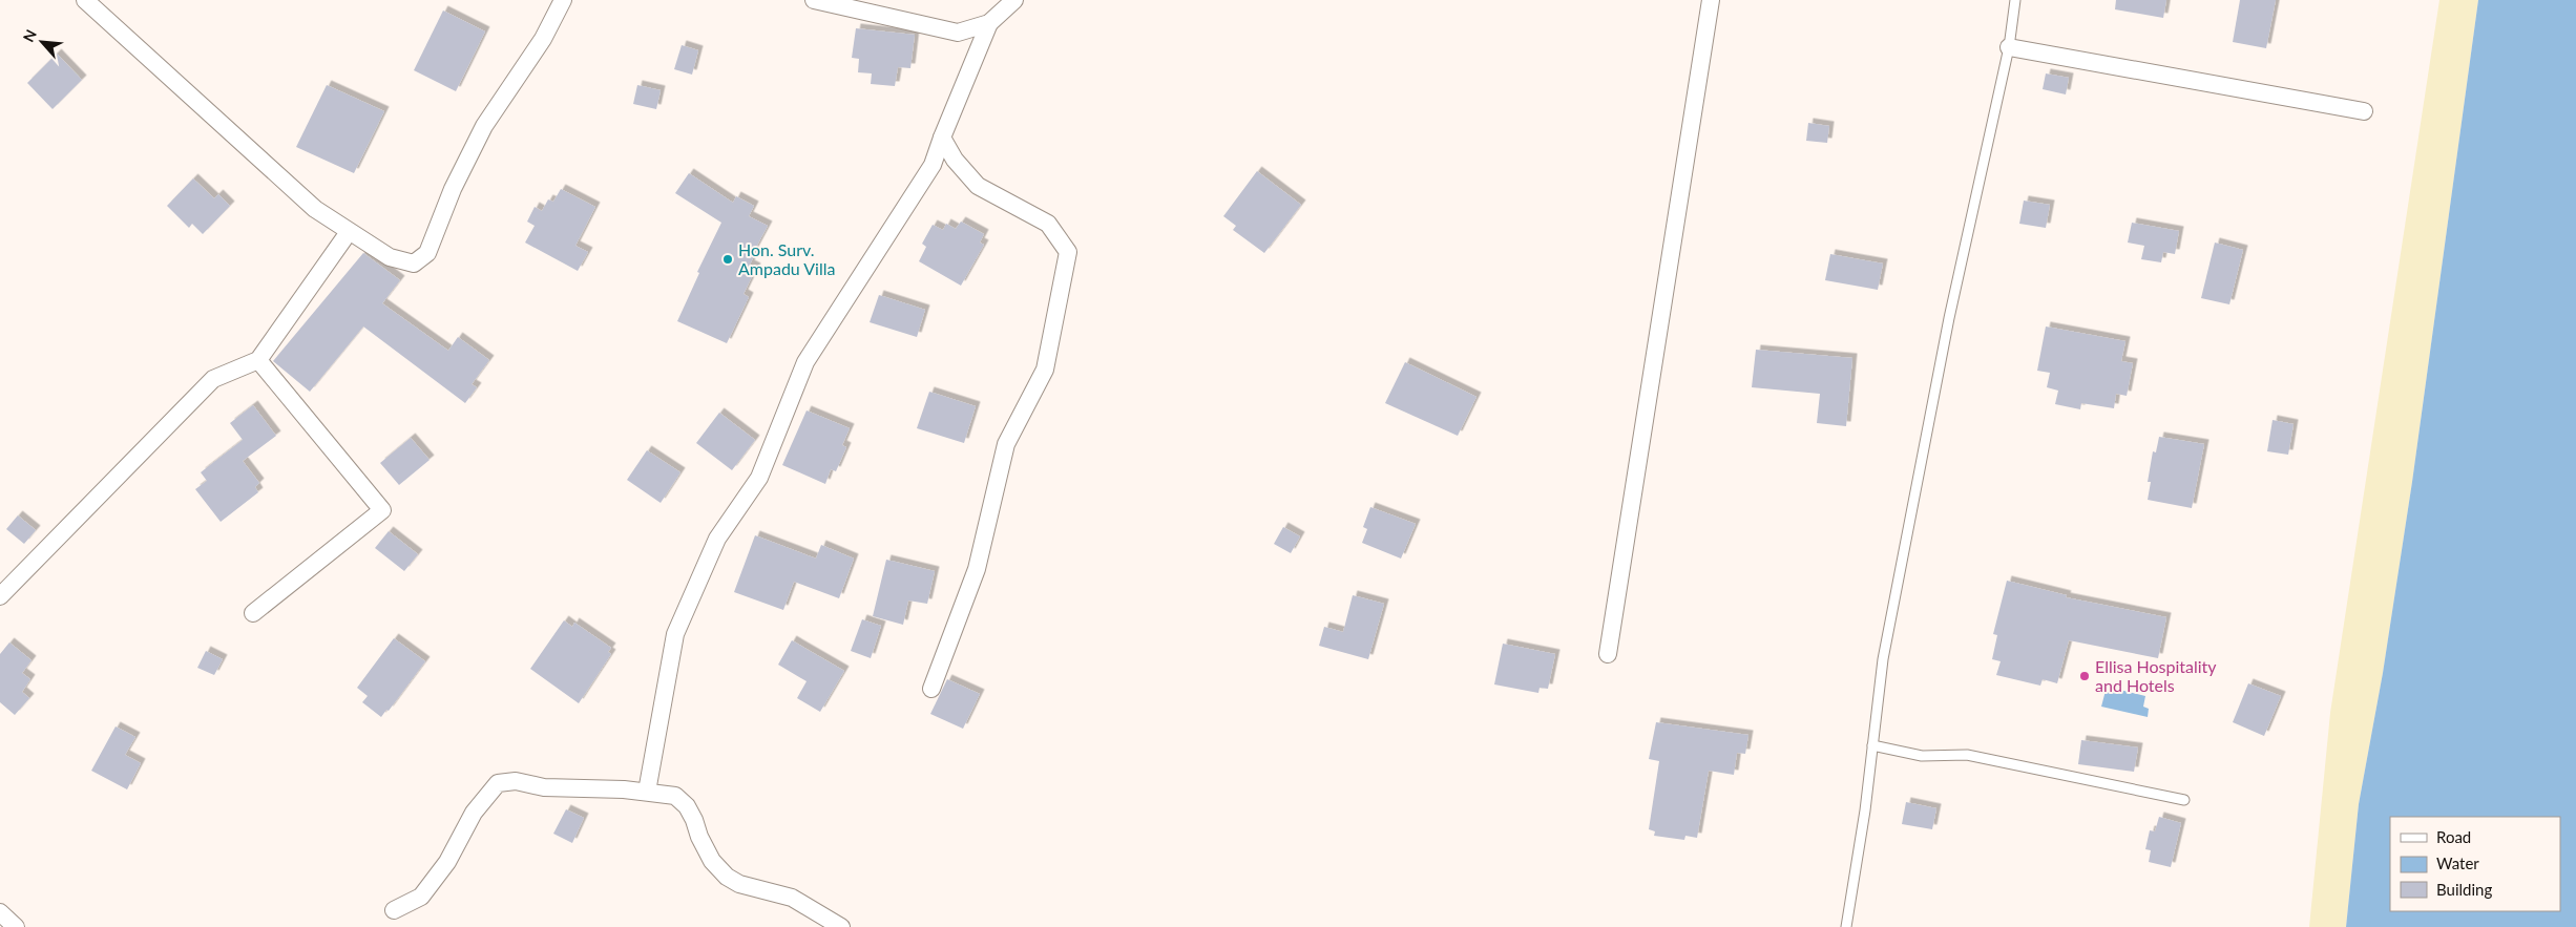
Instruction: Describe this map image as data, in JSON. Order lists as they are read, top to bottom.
{
  "places": ["Hon. Surv. Ampadu Villa", "Ellisa Hospitality and Hotels"],
  "legend": ["Road", "Water", "Building"],
  "north": "top left"
}
